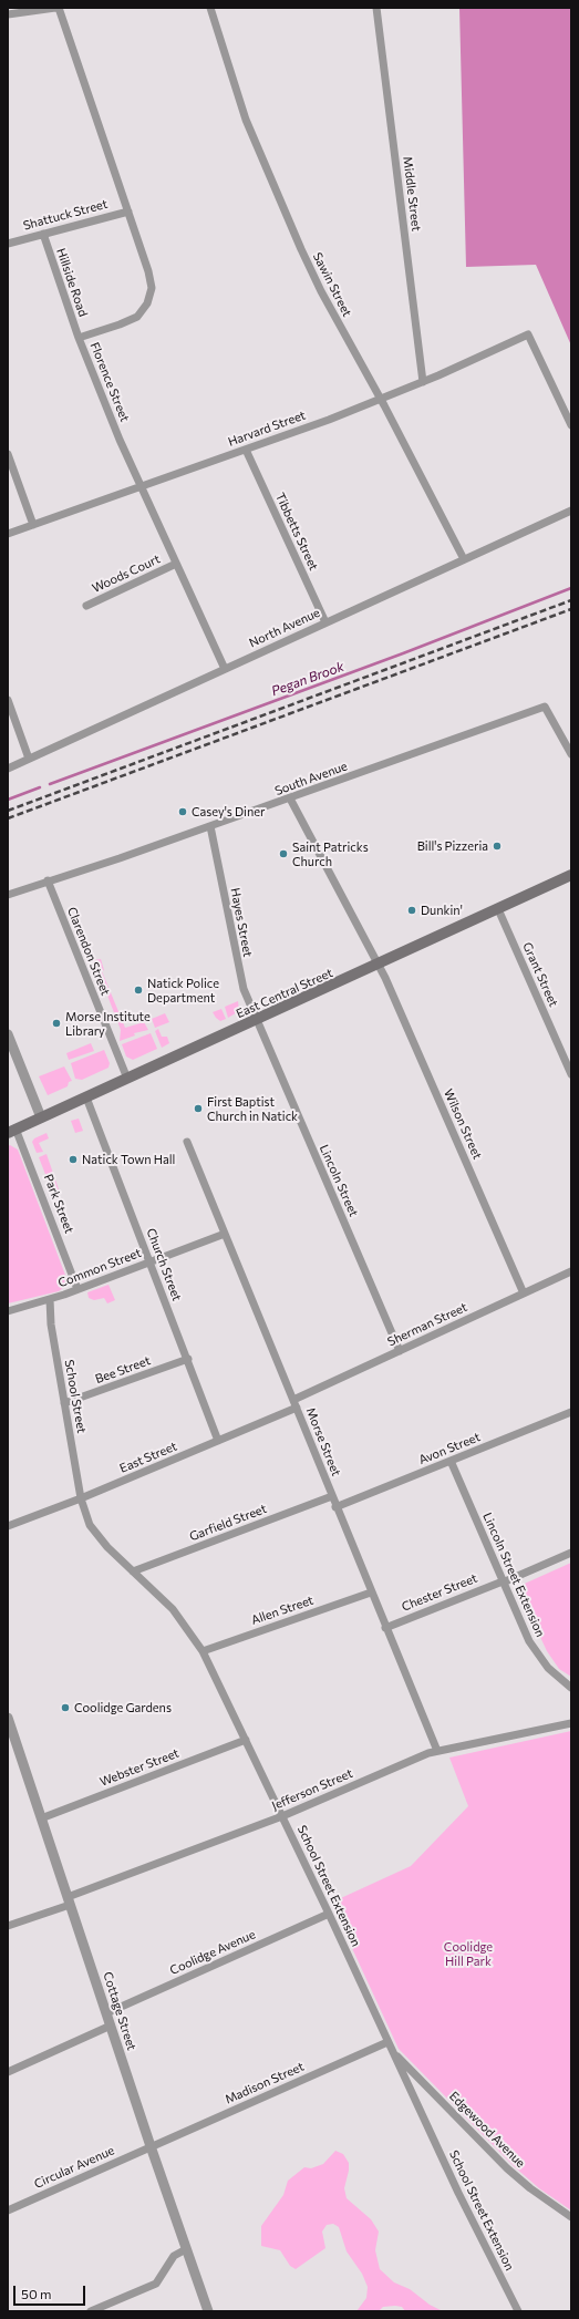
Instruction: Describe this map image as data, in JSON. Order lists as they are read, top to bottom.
{
  "streets": {
    "main road": ["East Central Street"],
    "street": [
      "Middle Street",
      "Shattuck Street",
      "Hillside Road",
      "Sawin Street",
      "Florence Street",
      "Harvard Street",
      "Tibbetts Street",
      "Woods Court",
      "North Avenue",
      "South Avenue",
      "Hayes Street",
      "Clarendon Street",
      "Grant Street",
      "Wilson Street",
      "Lincoln Street",
      "Park Street",
      "Church Street",
      "Common Street",
      "Sherman Street",
      "Bee Street",
      "School Street",
      "Morse Street",
      "Avon Street",
      "East Street",
      "Garfield Street",
      "Lincoln Street Extension",
      "Chester Street",
      "Allen Street",
      "Webster Street",
      "Jefferson Street",
      "School Street Extension",
      "Coolidge Avenue",
      "Cottage Street",
      "Madison Street",
      "Edgewood Avenue",
      "Circular Avenue"
    ]
  },
  "crossings": [
    ["Middle Street", "Harvard Street"],
    ["Shattuck Street", "Hillside Road"],
    ["Shattuck Street", "Florence Street"],
    ["Hillside Road", "Florence Street"],
    ["Sawin Street", "Harvard Street"],
    ["Sawin Street", "North Avenue"],
    ["Florence Street", "Harvard Street"],
    ["Florence Street", "Woods Court"],
    ["Florence Street", "North Avenue"],
    ["Harvard Street", "Tibbetts Street"],
    ["Tibbetts Street", "North Avenue"],
    ["South Avenue", "Hayes Street"],
    ["South Avenue", "Clarendon Street"],
    ["South Avenue", "Wilson Street"],
    ["Hayes Street", "East Central Street"],
    ["Hayes Street", "Lincoln Street"],
    ["Clarendon Street", "East Central Street"],
    ["Grant Street", "East Central Street"],
    ["East Central Street", "Wilson Street"],
    ["East Central Street", "Lincoln Street"],
    ["East Central Street", "Park Street"],
    ["East Central Street", "Church Street"],
    ["Wilson Street", "Sherman Street"],
    ["Lincoln Street", "Sherman Street"],
    ["Park Street", "Common Street"],
    ["Church Street", "Common Street"],
    ["Church Street", "Bee Street"],
    ["Church Street", "East Street"],
    ["Common Street", "School Street"],
    ["Common Street", "Morse Street"],
    ["Sherman Street", "Morse Street"],
    ["Sherman Street", "East Street"],
    ["Bee Street", "School Street"],
    ["School Street", "East Street"],
    ["School Street", "School Street Extension"],
    ["Morse Street", "Avon Street"],
    ["Morse Street", "East Street"],
    ["Morse Street", "Garfield Street"],
    ["Morse Street", "Chester Street"],
    ["Morse Street", "Allen Street"],
    ["Morse Street", "Jefferson Street"],
    ["Avon Street", "Lincoln Street Extension"],
    ["East Street", "School Street Extension"],
    ["Garfield Street", "School Street Extension"],
    ["Lincoln Street Extension", "Chester Street"],
    ["Allen Street", "School Street Extension"],
    ["Webster Street", "School Street Extension"],
    ["Webster Street", "Cottage Street"],
    ["Jefferson Street", "School Street Extension"],
    ["Jefferson Street", "Cottage Street"],
    ["School Street Extension", "Coolidge Avenue"],
    ["School Street Extension", "Madison Street"],
    ["School Street Extension", "Edgewood Avenue"],
    ["Coolidge Avenue", "Cottage Street"],
    ["Cottage Street", "Madison Street"],
    ["Cottage Street", "Circular Avenue"],
    ["Madison Street", "Circular Avenue"]
  ],
  "water": ["Pegan Brook"],
  "parks": ["Coolidge Hill Park"],
  "places": [
    "Casey's Diner",
    "Bill's Pizzeria",
    "Saint Patricks Church",
    "Dunkin'",
    "Natick Police Department",
    "Morse Institute Library",
    "First Baptist Church in Natick",
    "Natick Town Hall",
    "Coolidge Gardens"
  ],
  "scale_bar": "50 m"
}
